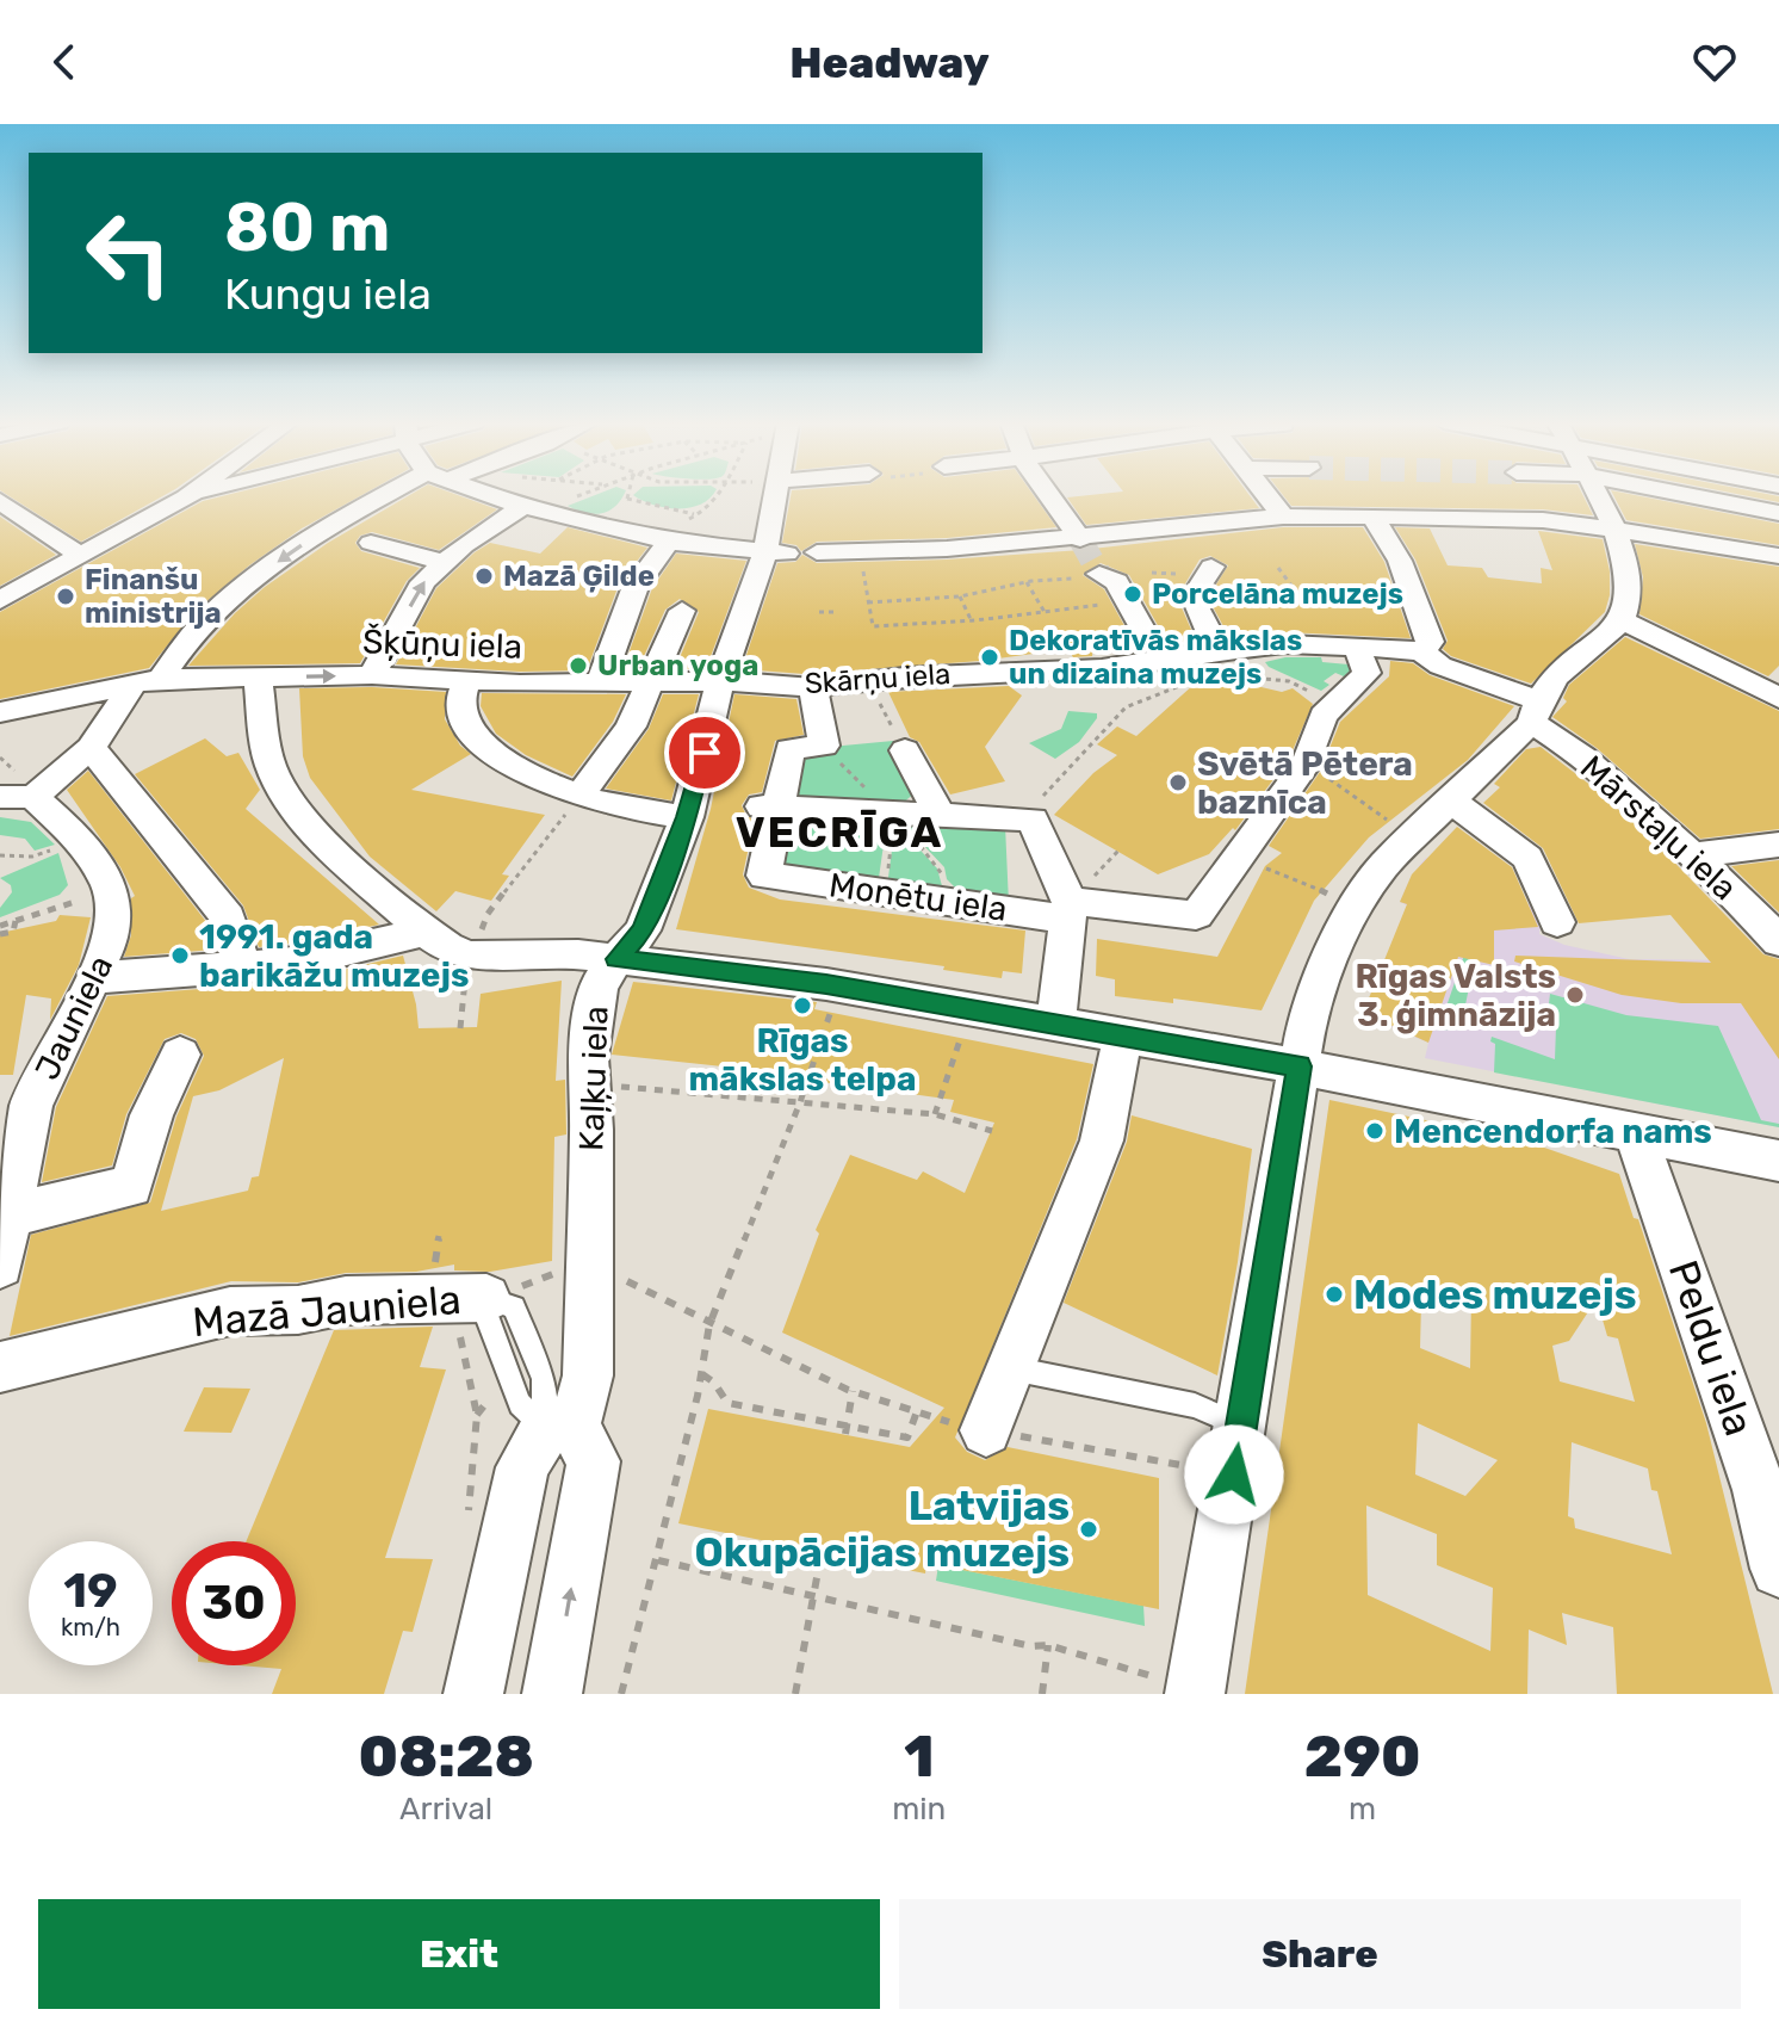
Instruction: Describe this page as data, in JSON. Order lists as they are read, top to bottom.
{
  "streets": {
    "street": [
      "Šķūņu iela",
      "Skārņu iela",
      "Mārstaļu iela",
      "Monētu iela",
      "Jauniela",
      "Kaļķu iela",
      "Mazā Jauniela",
      "Peldu iela"
    ]
  },
  "crossings": [
    ["Šķūņu iela", "Skārņu iela"],
    ["Šķūņu iela", "Kaļķu iela"],
    ["Skārņu iela", "Mārstaļu iela"],
    ["Skārņu iela", "Monētu iela"],
    ["Skārņu iela", "Kaļķu iela"]
  ],
  "districts": ["VECRĪGA"],
  "places": [
    "Mazā Ģilde",
    "Porcelāna muzejs",
    "Finanšu ministrija",
    "Dekoratīvās mākslas un dizaina muzejs",
    "Urban yoga",
    "Svētā Pētera baznīca",
    "1991. gada barikāžu muzejs",
    "Rīgas Valsts 3. ģimnāzija",
    "Rīgas mākslas telpa",
    "Mencendorfa nams",
    "Modes muzejs",
    "Latvijas Okupācijas muzejs"
  ],
  "page": {
    "header": "Headway",
    "turn": ["80 m", "Kungu iela"],
    "speed": "19 km/h",
    "limit": "30",
    "eta": [
      "08:28",
      "Arrival",
      "1",
      "min",
      "290",
      "m"
    ],
    "buttons": ["Exit", "Share"]
  }
}
